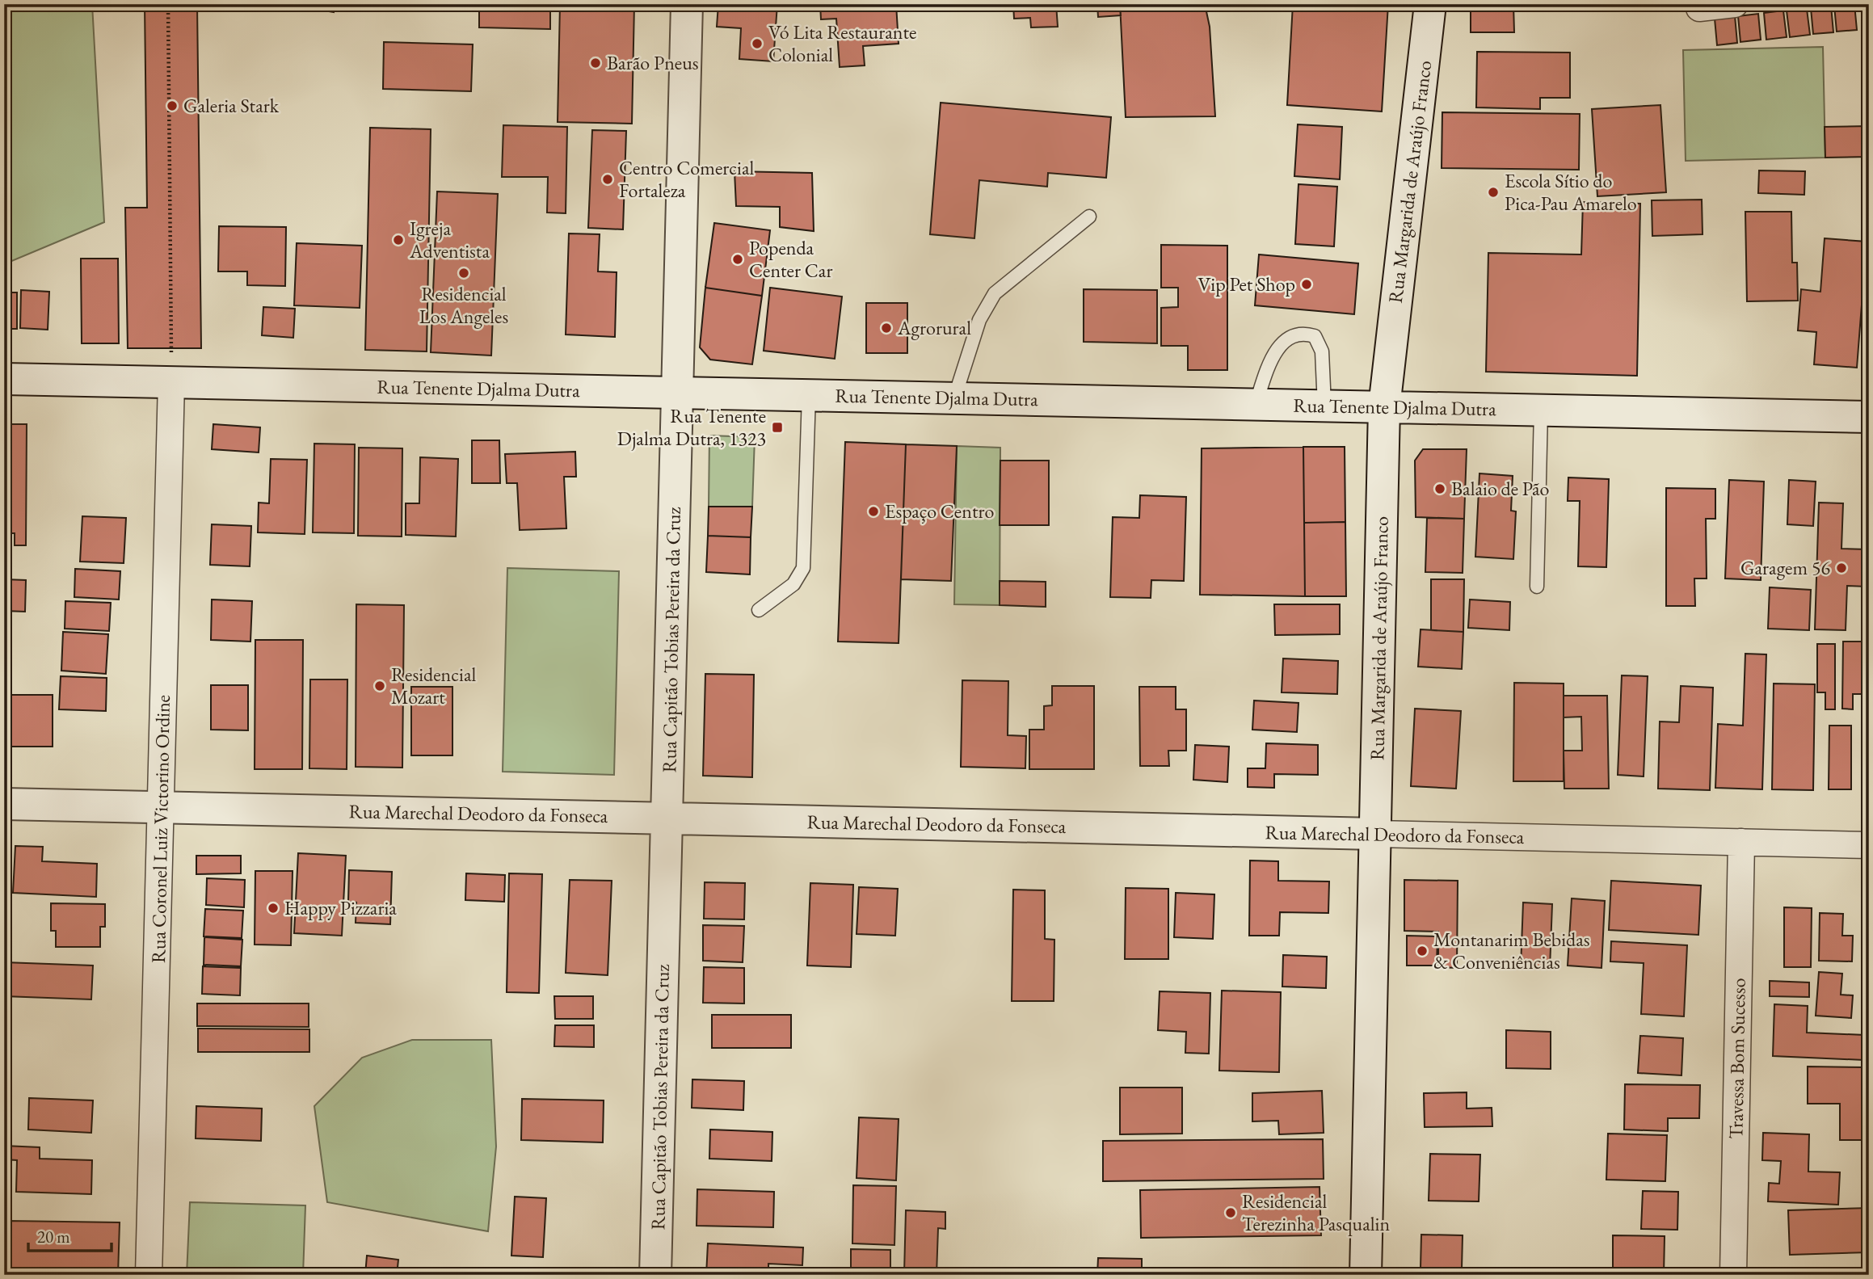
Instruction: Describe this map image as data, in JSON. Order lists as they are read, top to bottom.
{
  "streets": {
    "main road": [
      "Rua Margarida de Araújo Franco",
      "Rua Tenente Djalma Dutra",
      "Rua Capitão Tobias Pereira da Cruz",
      "Rua Marechal Deodoro da Fonseca"
    ],
    "street": ["Rua Coronel Luiz Victorino Ordine", "Travessa Bom Sucesso"]
  },
  "crossings": [
    ["Rua Margarida de Araújo Franco", "Rua Tenente Djalma Dutra"],
    ["Rua Margarida de Araújo Franco", "Rua Marechal Deodoro da Fonseca"],
    ["Rua Tenente Djalma Dutra", "Rua Capitão Tobias Pereira da Cruz"],
    ["Rua Tenente Djalma Dutra", "Rua Coronel Luiz Victorino Ordine"],
    ["Rua Capitão Tobias Pereira da Cruz", "Rua Marechal Deodoro da Fonseca"],
    ["Rua Marechal Deodoro da Fonseca", "Rua Coronel Luiz Victorino Ordine"],
    ["Rua Marechal Deodoro da Fonseca", "Travessa Bom Sucesso"]
  ],
  "places": {
    "other": [
      "Vó Lita Restaurante Colonial",
      "Barão Pneus",
      "Galeria Stark",
      "Centro Comercial Fortaleza",
      "Escola Sítio do Pica-Pau Amarelo",
      "Igreja Adventista",
      "Popenda Center Car",
      "Residencial Los Angeles",
      "Vip Pet Shop",
      "Agrorural",
      "Balaio de Pão",
      "Espaço Centro",
      "Garagem 56",
      "Residencial Mozart",
      "Happy Pizzaria",
      "Montanarim Bebidas & Conveniências",
      "Residencial Terezinha Pasqualin"
    ],
    "transit": ["Rua Tenente Djalma Dutra, 1323"]
  },
  "scale_bar": "20 m"
}
